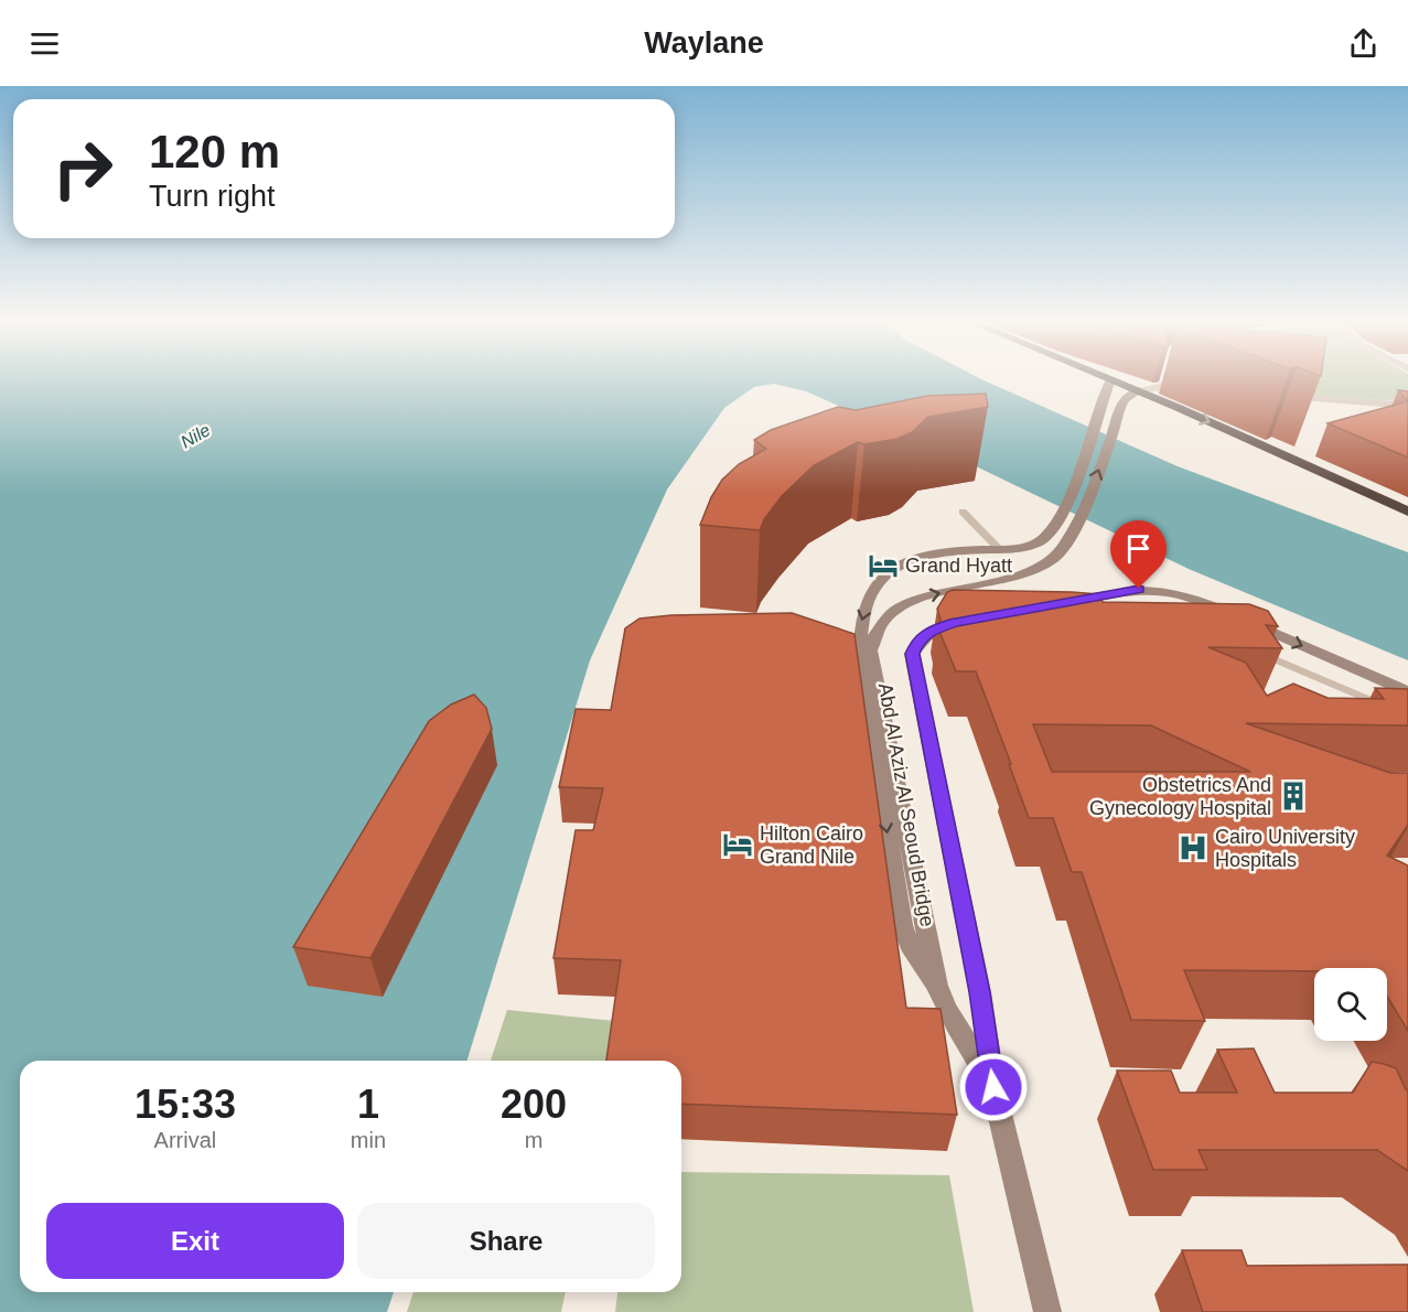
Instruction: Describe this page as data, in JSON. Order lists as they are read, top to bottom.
{
  "streets": {
    "main road": ["Abd Al Aziz Al Seoud Bridge"]
  },
  "water": ["Nile"],
  "places": {
    "hotel": ["Grand Hyatt", "Hilton Cairo Grand Nile"],
    "building": ["Obstetrics And Gynecology Hospital"],
    "hospital": ["Cairo University Hospitals"]
  },
  "page": {
    "header": "Waylane",
    "turn": ["120 m", "Turn right"],
    "eta": [
      "15:33",
      "Arrival",
      "1",
      "min",
      "200",
      "m"
    ],
    "buttons": ["Exit", "Share"]
  }
}
